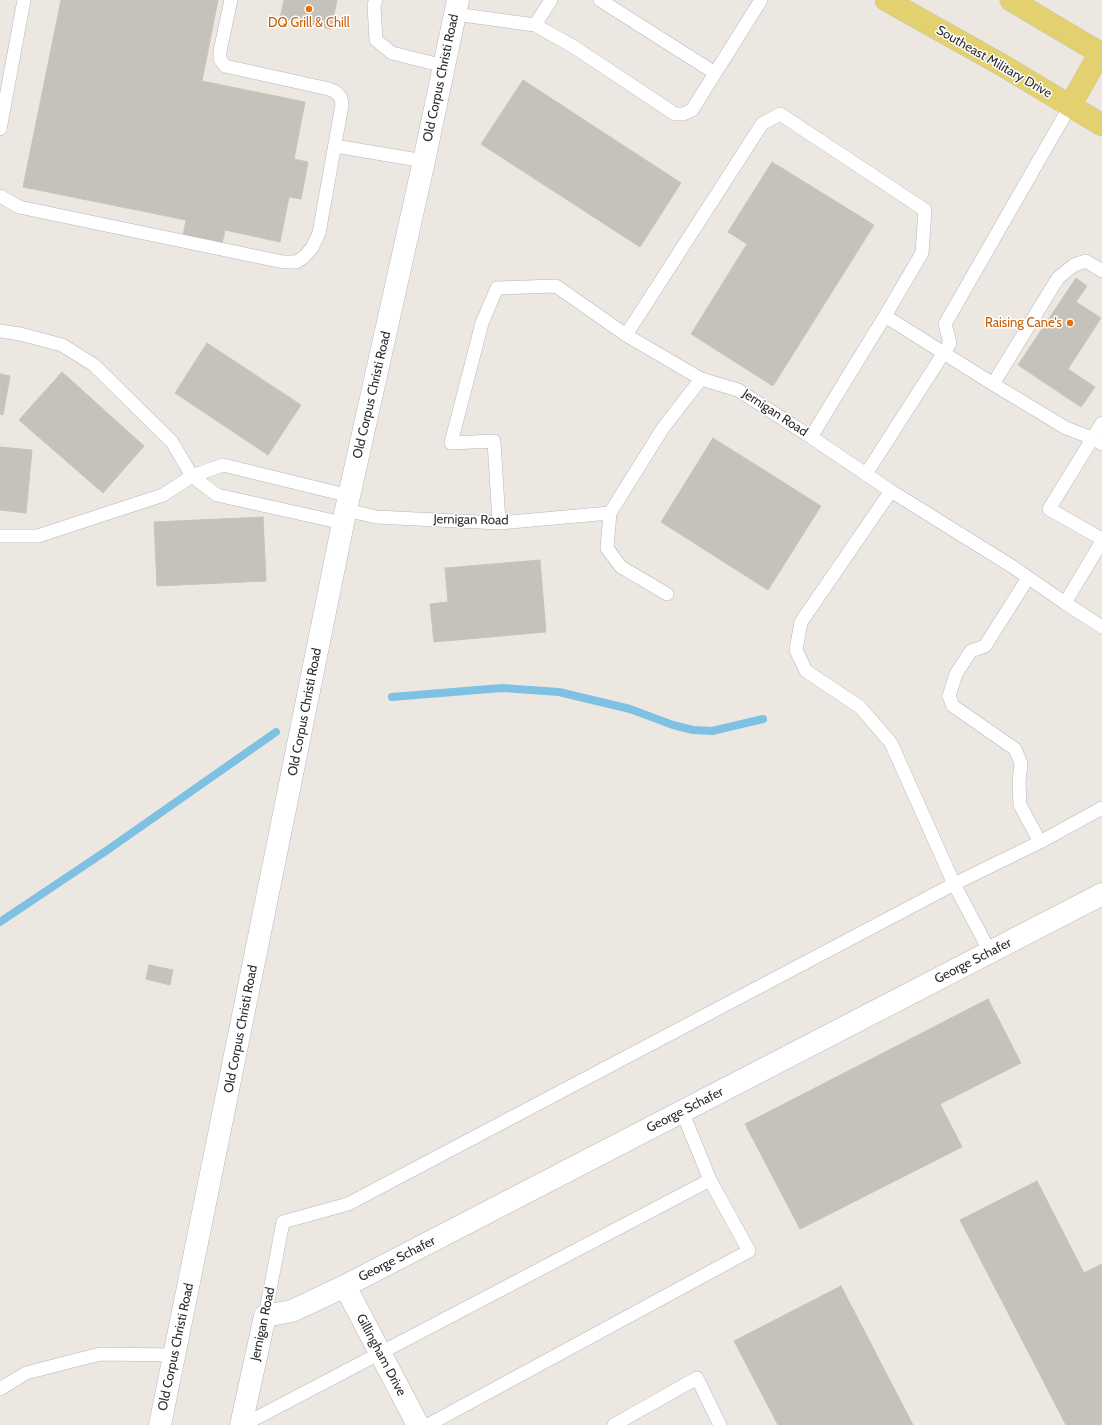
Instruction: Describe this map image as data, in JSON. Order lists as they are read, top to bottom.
{
  "streets": {
    "main road": ["Southeast Military Drive"],
    "street": [
      "Old Corpus Christi Road",
      "Jernigan Road",
      "George Schafer",
      "Gillingham Drive"
    ]
  },
  "crossings": [
    ["Old Corpus Christi Road", "Jernigan Road"],
    ["Jernigan Road", "George Schafer"],
    ["George Schafer", "Gillingham Drive"]
  ],
  "places": ["DQ Grill & Chill", "Raising Cane's"]
}
